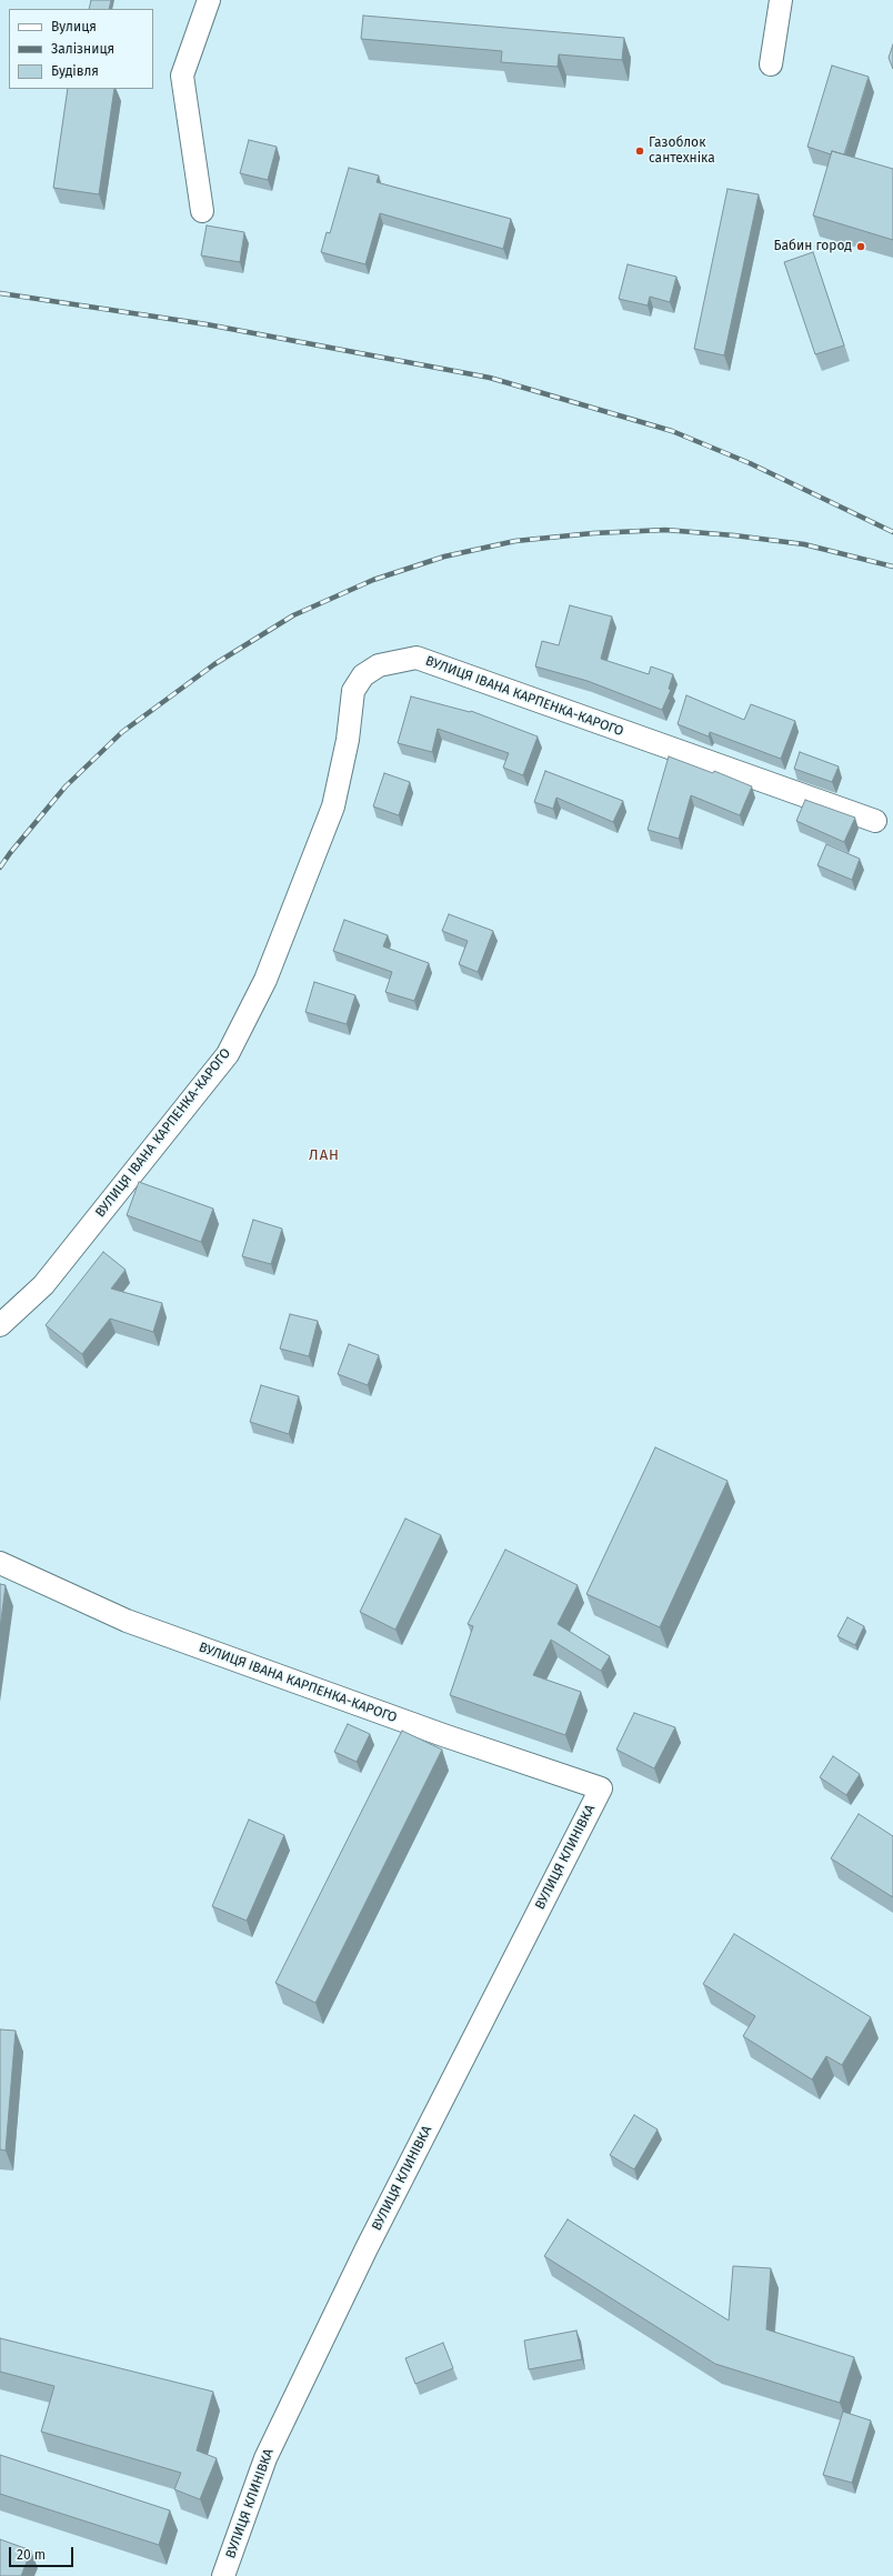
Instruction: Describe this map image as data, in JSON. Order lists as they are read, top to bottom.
{
  "streets": {
    "street": ["ВУЛИЦЯ ІВАНА КАРПЕНКА-КАРОГО", "ВУЛИЦЯ КЛИНІВКА"]
  },
  "crossings": [
    ["ВУЛИЦЯ ІВАНА КАРПЕНКА-КАРОГО", "ВУЛИЦЯ КЛИНІВКА"]
  ],
  "districts": ["ЛАН"],
  "places": ["Газоблок сантехніка", "Бабин город"],
  "legend": ["Вулиця", "Залізниця", "Будівля"],
  "scale_bar": "20 m"
}
